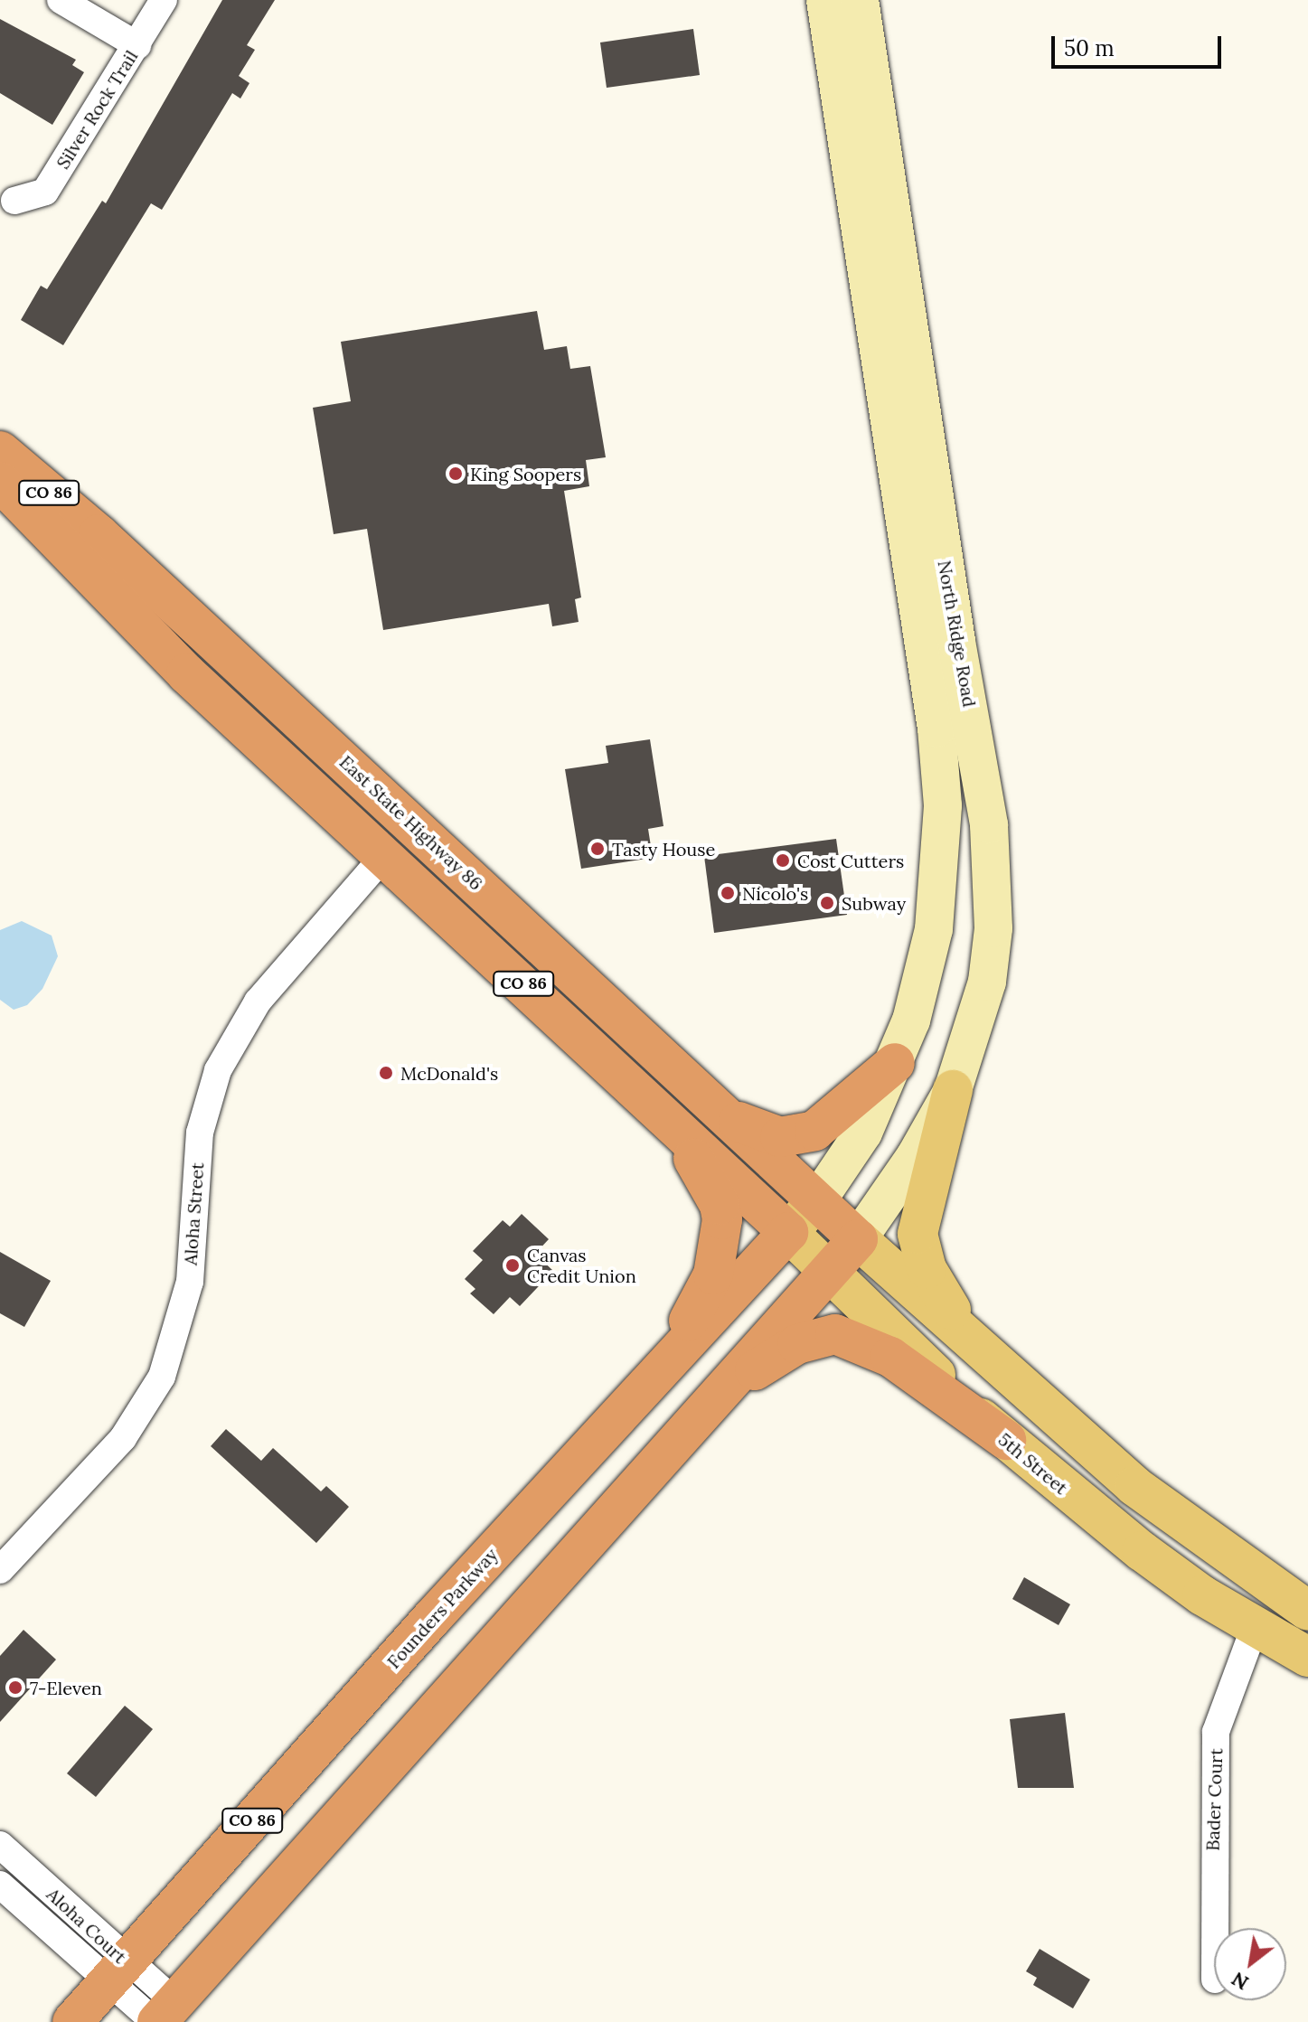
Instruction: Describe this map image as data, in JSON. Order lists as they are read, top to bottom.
{
  "streets": {
    "highway": ["CO 86", "East State Highway 86", "Founders Parkway"],
    "main road": ["North Ridge Road", "5th Street"],
    "street": [
      "Silver Rock Trail",
      "Aloha Street",
      "Bader Court",
      "Aloha Court"
    ]
  },
  "crossings": [
    ["CO 86", "North Ridge Road"],
    ["CO 86", "East State Highway 86"],
    ["CO 86", "Aloha Street"],
    ["CO 86", "Founders Parkway"],
    ["North Ridge Road", "East State Highway 86"],
    ["North Ridge Road", "Founders Parkway"],
    ["East State Highway 86", "Founders Parkway"],
    ["5th Street", "Founders Parkway"],
    ["5th Street", "Bader Court"],
    ["Founders Parkway", "Aloha Court"]
  ],
  "places": [
    "King Soopers",
    "Tasty House",
    "Cost Cutters",
    "Nicolo's",
    "Subway",
    "McDonald's",
    "Canvas Credit Union",
    "7-Eleven"
  ],
  "scale_bar": "50 m",
  "north": "bottom left"
}
